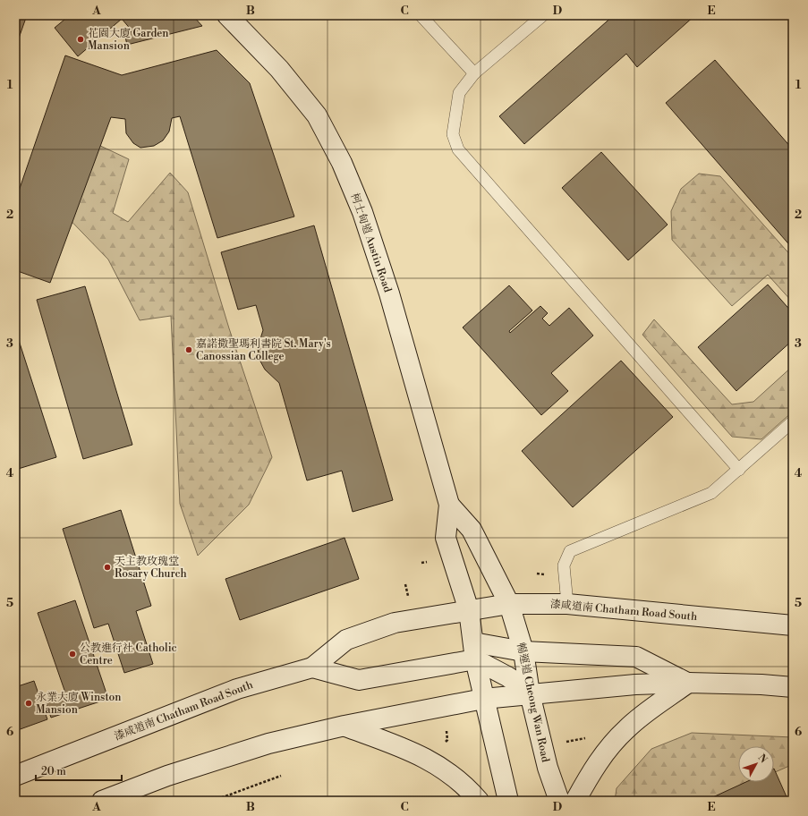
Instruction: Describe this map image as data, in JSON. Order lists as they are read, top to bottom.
{
  "streets": {
    "main road": ["柯士甸道 Austin Road", "漆咸道南 Chatham Road South", "暢運道 Cheong Wan Road"]
  },
  "crossings": [
    ["柯士甸道 Austin Road", "漆咸道南 Chatham Road South"],
    ["柯士甸道 Austin Road", "暢運道 Cheong Wan Road"],
    ["漆咸道南 Chatham Road South", "暢運道 Cheong Wan Road"]
  ],
  "places": [
    "花園大廈 Garden Mansion",
    "嘉諾撒聖瑪利書院 St. Mary's Canossian College",
    "天主教玫瑰堂 Rosary Church",
    "公教進行社 Catholic Centre",
    "永業大廈 Winston Mansion"
  ],
  "scale_bar": "20 m",
  "north": "top right",
  "grid": {
    "columns": [
      "A",
      "B",
      "C",
      "D",
      "E"
    ],
    "rows": [
      "1",
      "2",
      "3",
      "4",
      "5",
      "6"
    ]
  }
}
